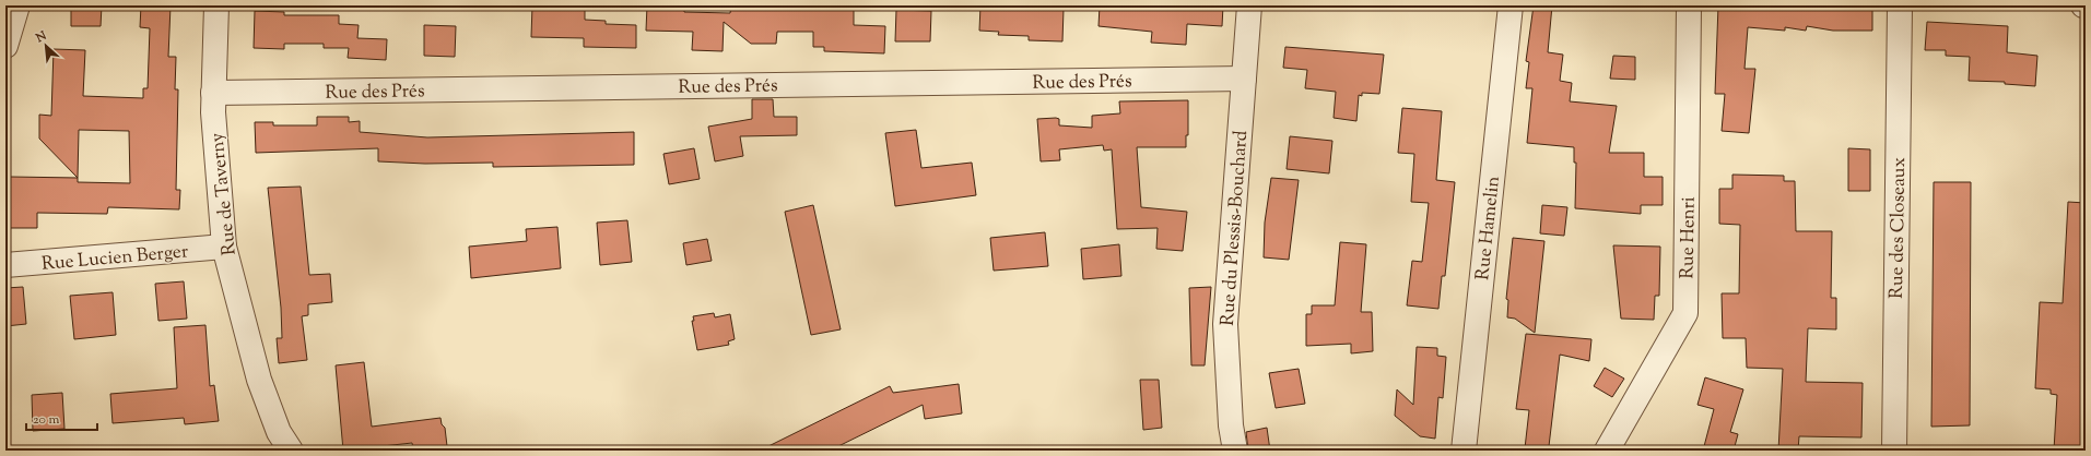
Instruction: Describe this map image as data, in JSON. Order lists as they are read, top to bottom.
{
  "streets": {
    "street": [
      "Rue des Prés",
      "Rue de Taverny",
      "Rue du Plessis-Bouchard",
      "Rue Hamelin",
      "Rue des Closeaux",
      "Rue Henri",
      "Rue Lucien Berger"
    ]
  },
  "crossings": [
    ["Rue des Prés", "Rue de Taverny"],
    ["Rue des Prés", "Rue du Plessis-Bouchard"],
    ["Rue de Taverny", "Rue Lucien Berger"]
  ],
  "scale_bar": "20 m",
  "north": "top left"
}
